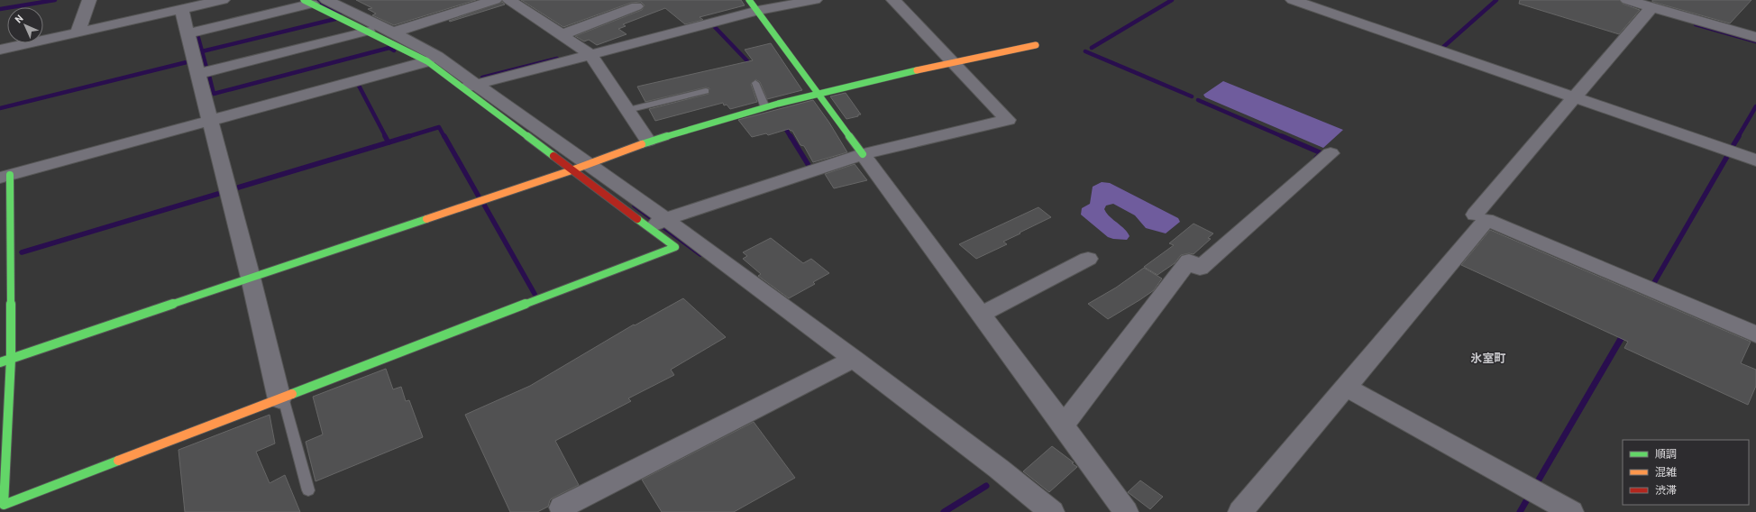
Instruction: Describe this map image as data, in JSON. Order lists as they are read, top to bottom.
{
  "districts": ["氷室町"],
  "legend": ["順調", "混雑", "渋滞"],
  "north": "top left"
}
